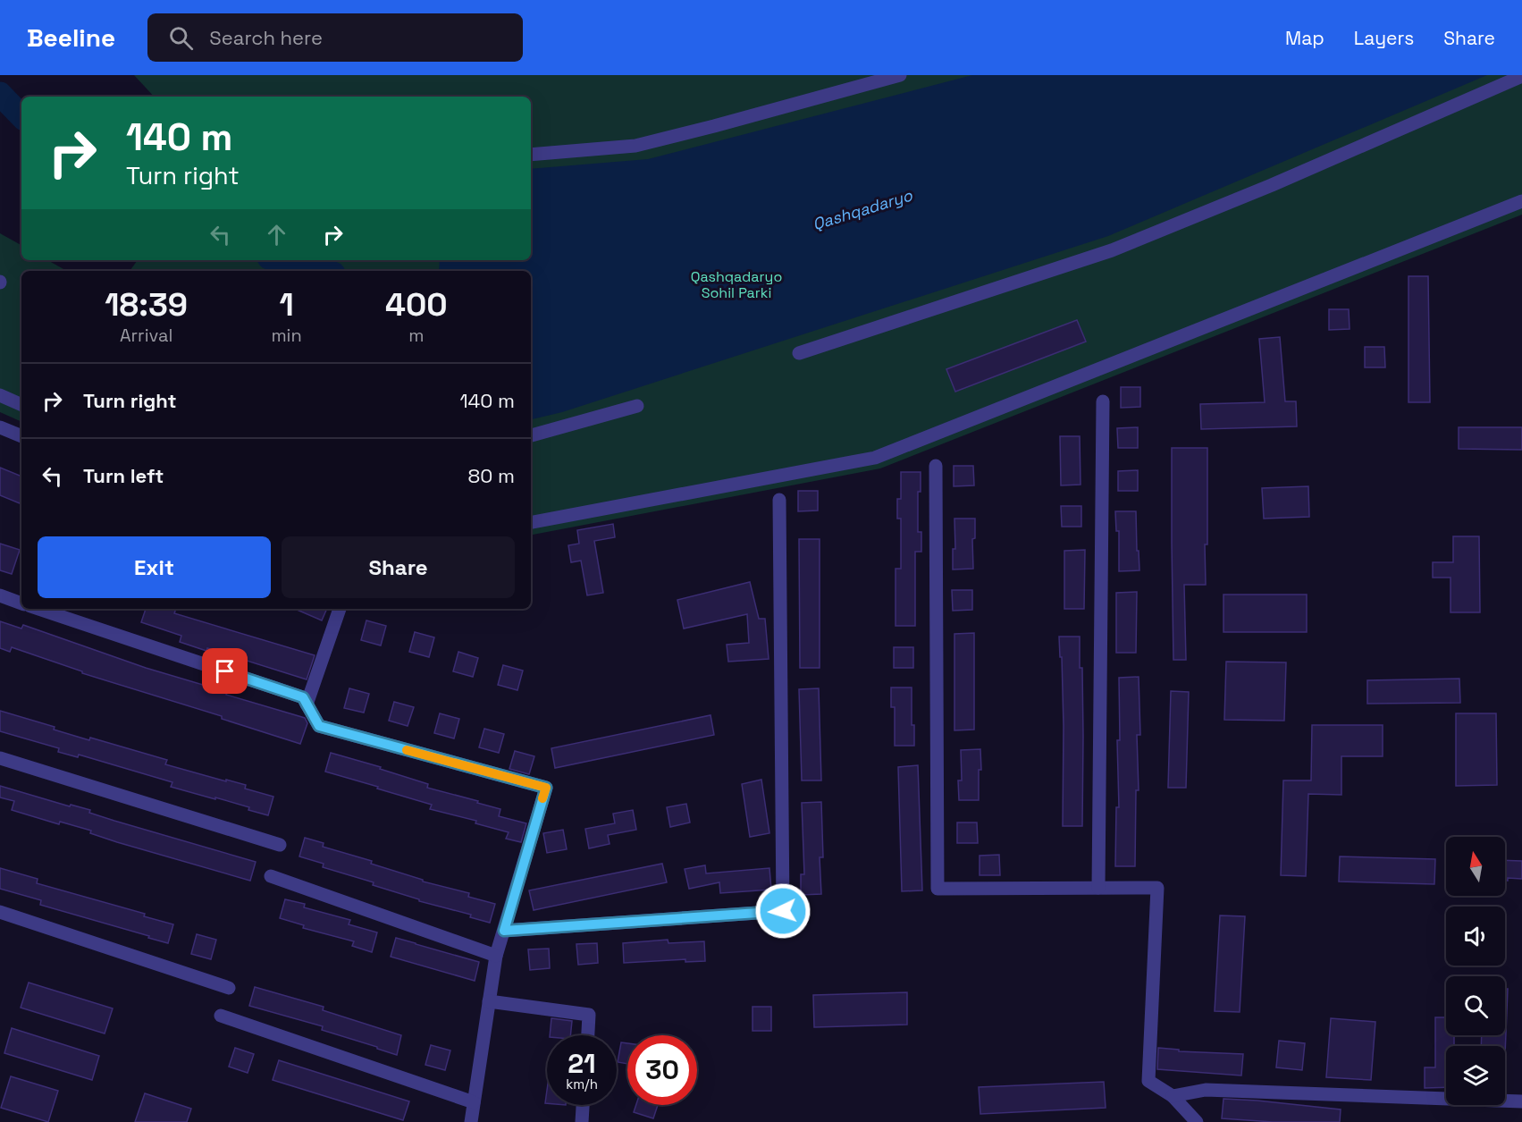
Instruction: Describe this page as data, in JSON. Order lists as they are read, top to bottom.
{
  "water": ["Qashqadaryo"],
  "parks": ["Qashqadaryo Sohil Parki"],
  "north": "top",
  "page": {
    "header": "Beeline",
    "search": "Search here",
    "nav": ["Map", "Layers", "Share"],
    "turn": ["140 m", "Turn right"],
    "eta": [
      "18:39",
      "Arrival",
      "1",
      "min",
      "400",
      "m"
    ],
    "list": [
      {
        "name": "Turn right",
        "value": "140 m"
      },
      {
        "name": "Turn left",
        "value": "80 m"
      }
    ],
    "buttons": ["Exit", "Share"],
    "speed": "21 km/h",
    "limit": "30"
  }
}
